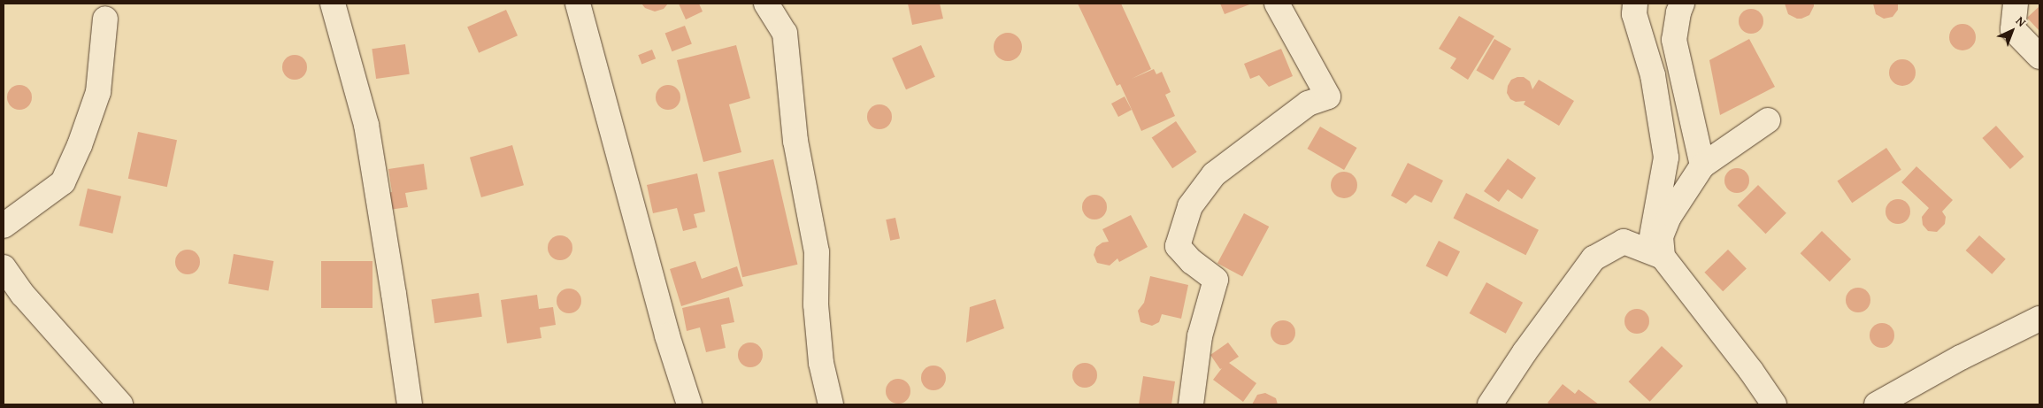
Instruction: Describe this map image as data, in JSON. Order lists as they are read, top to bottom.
{
  "north": "top right"
}
